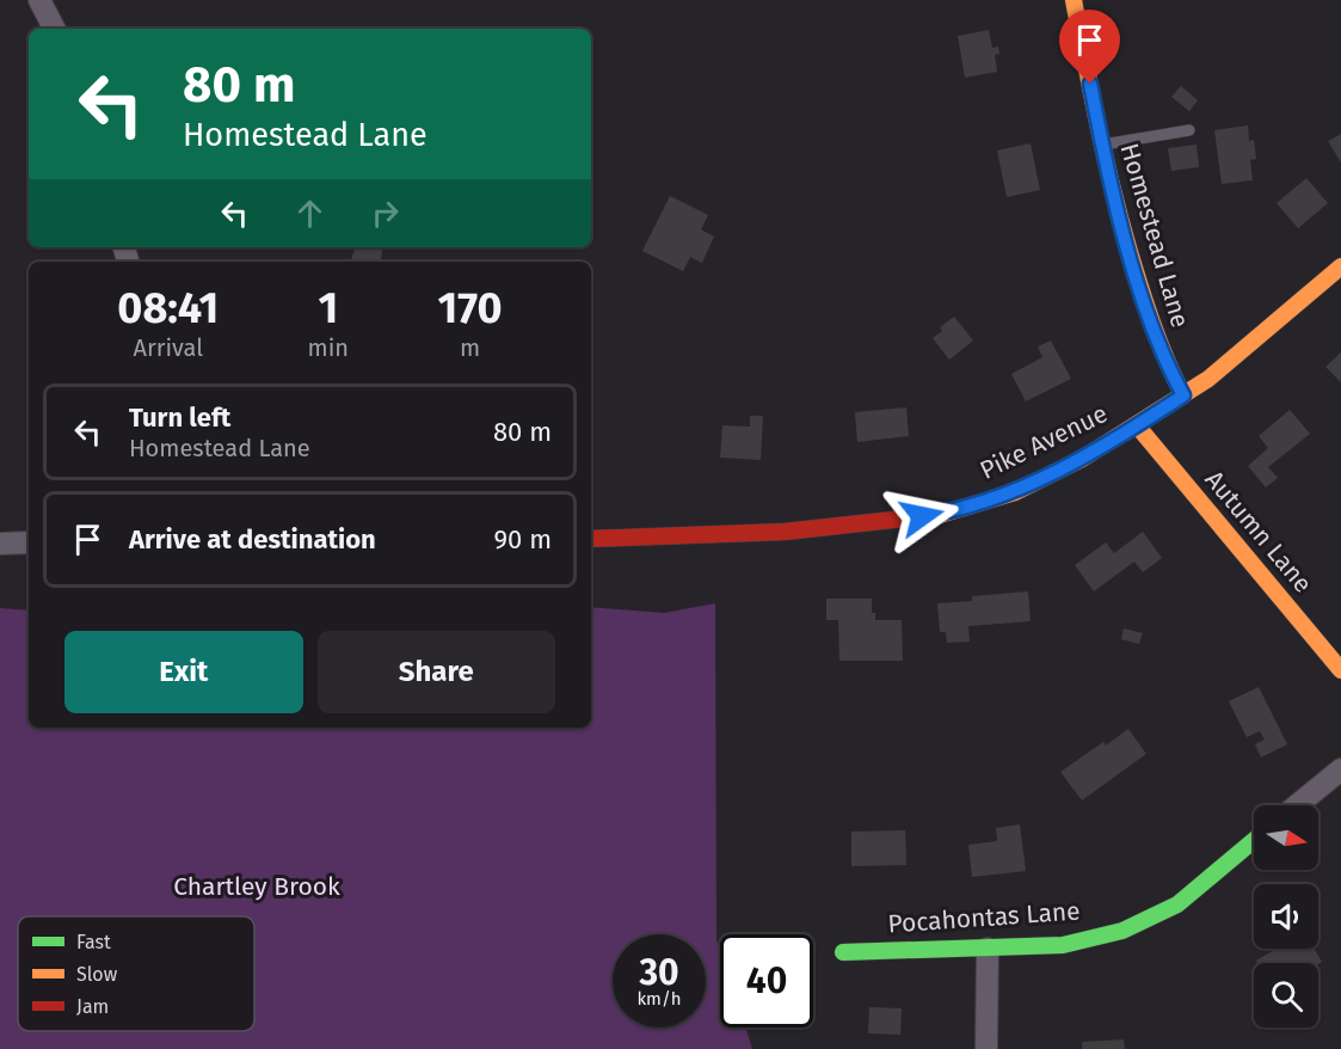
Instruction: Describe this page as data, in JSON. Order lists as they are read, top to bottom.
{
  "streets": {
    "street": [
      "Homestead Lane",
      "Pike Avenue",
      "Autumn Lane",
      "Pocahontas Lane"
    ]
  },
  "crossings": [
    ["Homestead Lane", "Pike Avenue"],
    ["Pike Avenue", "Autumn Lane"]
  ],
  "parks": ["Chartley Brook"],
  "legend": ["Fast", "Slow", "Jam"],
  "north": "right",
  "page": {
    "turn": ["80 m", "Homestead Lane"],
    "eta": [
      "08:41",
      "Arrival",
      "1",
      "min",
      "170",
      "m"
    ],
    "list": [
      {
        "name": "Turn left",
        "note": "Homestead Lane",
        "value": "80 m"
      },
      {
        "name": "Arrive at destination",
        "value": "90 m"
      }
    ],
    "buttons": ["Exit", "Share"],
    "speed": "30 km/h",
    "limit": "40"
  }
}
